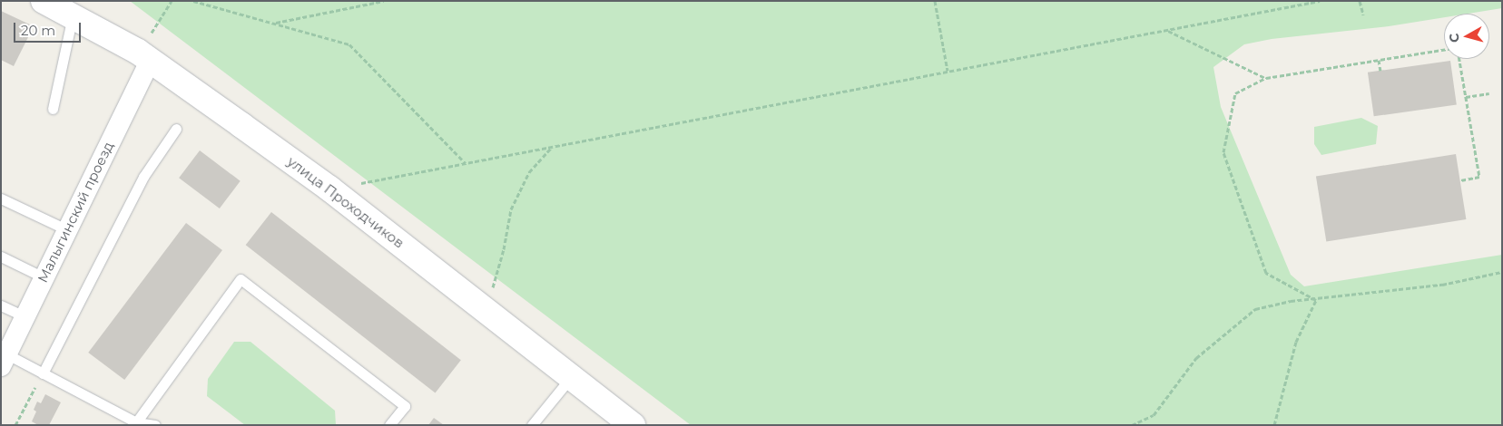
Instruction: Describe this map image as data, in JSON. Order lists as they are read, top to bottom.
{
  "streets": {
    "street": ["улица Проходчиков", "Малыгинский проезд"]
  },
  "crossings": [
    ["улица Проходчиков", "Малыгинский проезд"]
  ],
  "scale_bar": "20 m",
  "north": "left"
}
